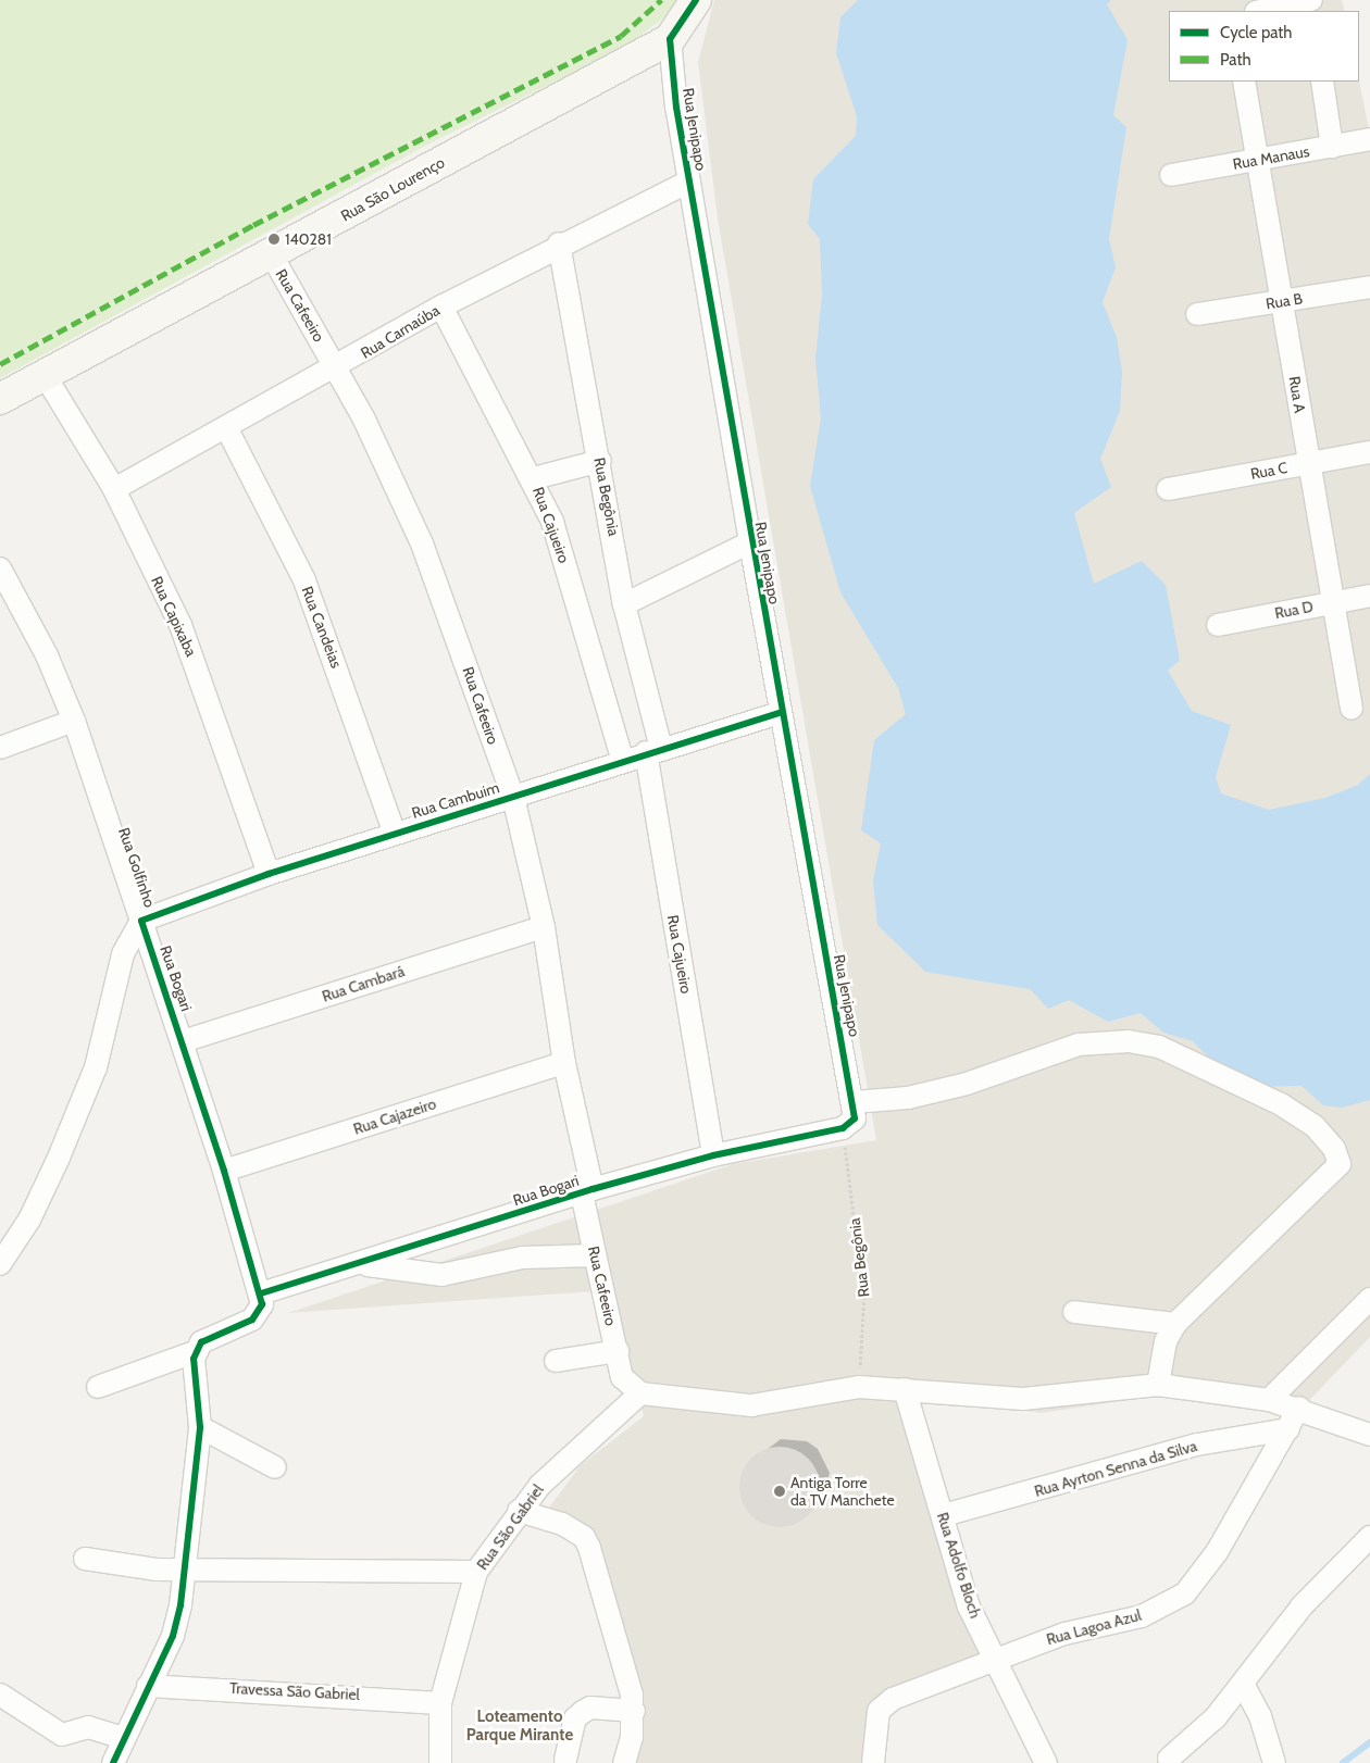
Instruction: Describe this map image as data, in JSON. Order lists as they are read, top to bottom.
{
  "streets": {
    "street": [
      "Rua Jenipapo",
      "Rua Manaus",
      "Rua São Lourenço",
      "Rua B",
      "Rua Cafeeiro",
      "Rua Carnaúba",
      "Rua A",
      "Rua C",
      "Rua Begônia",
      "Rua Cajueiro",
      "Rua D",
      "Rua Capixaba",
      "Rua Candeias",
      "Rua Cambuim",
      "Rua Golfinho",
      "Rua Bogari",
      "Rua Cambará",
      "Rua Cajazeiro",
      "Rua Ayrton Senna da Silva",
      "Rua São Gabriel",
      "Rua Adolfo Bloch",
      "Rua Lagoa Azul",
      "Travessa São Gabriel"
    ]
  },
  "crossings": [
    ["Rua Jenipapo", "Rua São Lourenço"],
    ["Rua Jenipapo", "Rua Carnaúba"],
    ["Rua Jenipapo", "Rua Begônia"],
    ["Rua Jenipapo", "Rua Cambuim"],
    ["Rua Jenipapo", "Rua Bogari"],
    ["Rua Manaus", "Rua A"],
    ["Rua São Lourenço", "Rua Cafeeiro"],
    ["Rua São Lourenço", "Rua Capixaba"],
    ["Rua B", "Rua A"],
    ["Rua Cafeeiro", "Rua Carnaúba"],
    ["Rua Cafeeiro", "Rua Cambuim"],
    ["Rua Cafeeiro", "Rua Bogari"],
    ["Rua Cafeeiro", "Rua Cambará"],
    ["Rua Cafeeiro", "Rua Cajazeiro"],
    ["Rua Cafeeiro", "Rua São Gabriel"],
    ["Rua Carnaúba", "Rua Begônia"],
    ["Rua Carnaúba", "Rua Cajueiro"],
    ["Rua Carnaúba", "Rua Capixaba"],
    ["Rua Carnaúba", "Rua Candeias"],
    ["Rua A", "Rua C"],
    ["Rua A", "Rua D"],
    ["Rua Begônia", "Rua Cajueiro"],
    ["Rua Begônia", "Rua Cambuim"],
    ["Rua Begônia", "Rua Bogari"],
    ["Rua Cajueiro", "Rua Cambuim"],
    ["Rua Cajueiro", "Rua Bogari"],
    ["Rua Capixaba", "Rua Cambuim"],
    ["Rua Candeias", "Rua Cambuim"],
    ["Rua Cambuim", "Rua Golfinho"],
    ["Rua Cambuim", "Rua Bogari"],
    ["Rua Golfinho", "Rua Bogari"],
    ["Rua Bogari", "Rua Cambará"],
    ["Rua Bogari", "Rua Cajazeiro"],
    ["Rua Ayrton Senna da Silva", "Rua Adolfo Bloch"],
    ["Rua Ayrton Senna da Silva", "Rua Lagoa Azul"],
    ["Rua São Gabriel", "Travessa São Gabriel"],
    ["Rua Adolfo Bloch", "Rua Lagoa Azul"]
  ],
  "districts": ["Loteamento Parque Mirante"],
  "places": ["140281", "Antiga Torre da TV Manchete"],
  "legend": ["Cycle path", "Path"]
}
